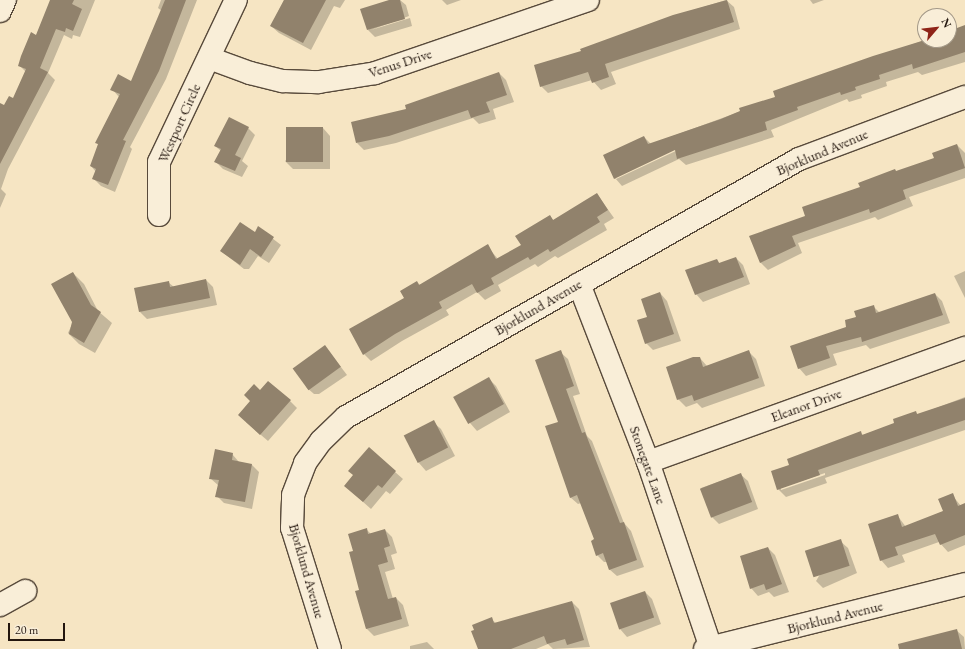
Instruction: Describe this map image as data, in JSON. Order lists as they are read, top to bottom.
{
  "streets": {
    "street": [
      "Venus Drive",
      "Westport Circle",
      "Bjorklund Avenue",
      "Eleanor Drive",
      "Stonegate Lane"
    ]
  },
  "crossings": [
    ["Venus Drive", "Westport Circle"],
    ["Bjorklund Avenue", "Stonegate Lane"],
    ["Eleanor Drive", "Stonegate Lane"]
  ],
  "scale_bar": "20 m",
  "north": "top right"
}
